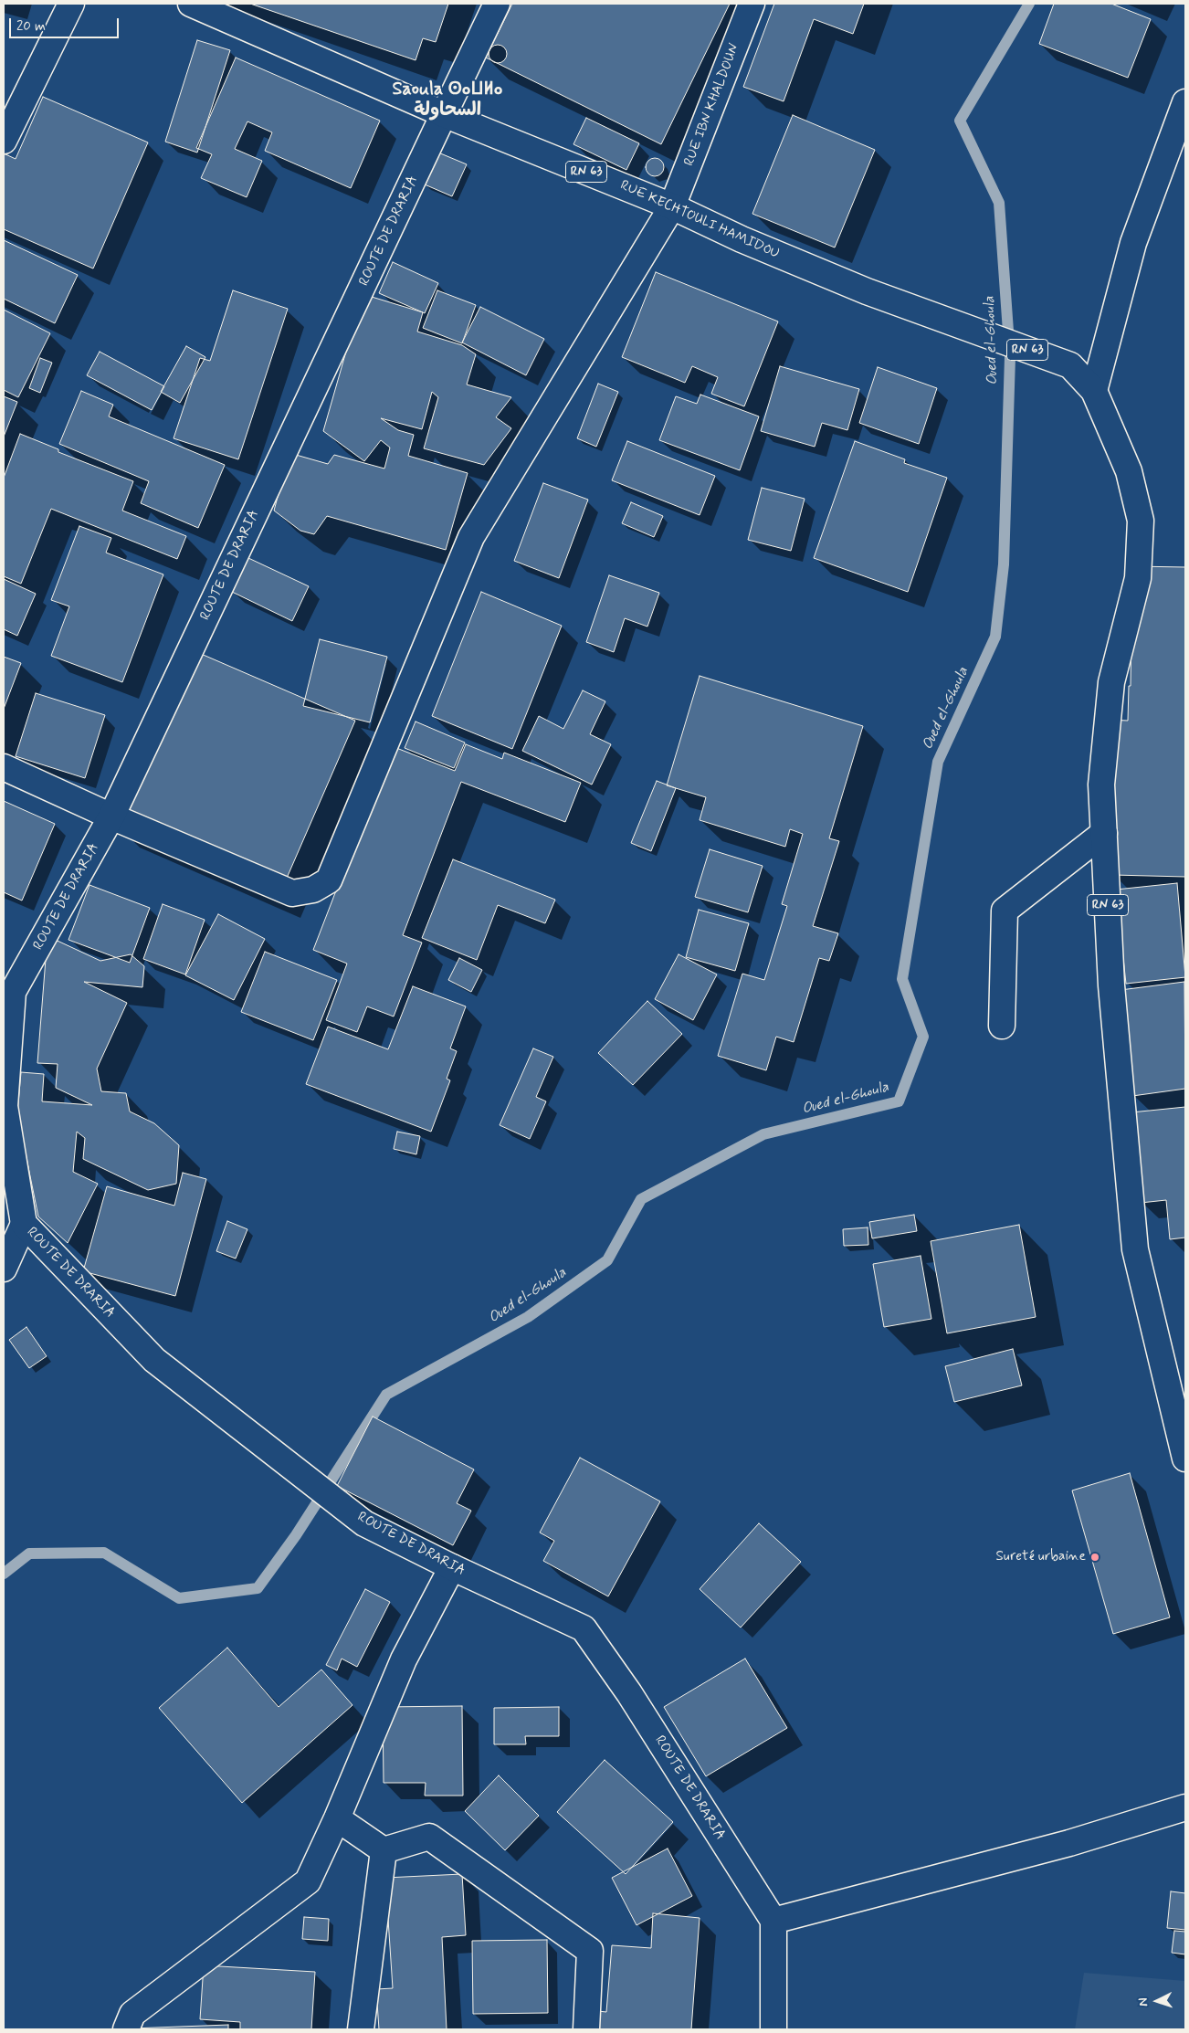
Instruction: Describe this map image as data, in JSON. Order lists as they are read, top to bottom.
{
  "streets": {
    "main road": [
      "RUE IBN KHALDOUN",
      "RN 63",
      "RUE KECHTOULI HAMIDOU",
      "ROUTE DE DRARIA"
    ]
  },
  "crossings": [
    ["RUE IBN KHALDOUN", "RUE KECHTOULI HAMIDOU"],
    ["RUE IBN KHALDOUN", "ROUTE DE DRARIA"],
    ["RN 63", "RUE KECHTOULI HAMIDOU"],
    ["RUE KECHTOULI HAMIDOU", "ROUTE DE DRARIA"]
  ],
  "districts": ["Saoula ⵙⴰⵡⵍⴰ السحاولة"],
  "water": ["Oued el-Ghoula"],
  "places": ["Sureté urbaine"],
  "scale_bar": "20 m",
  "north": "left"
}
